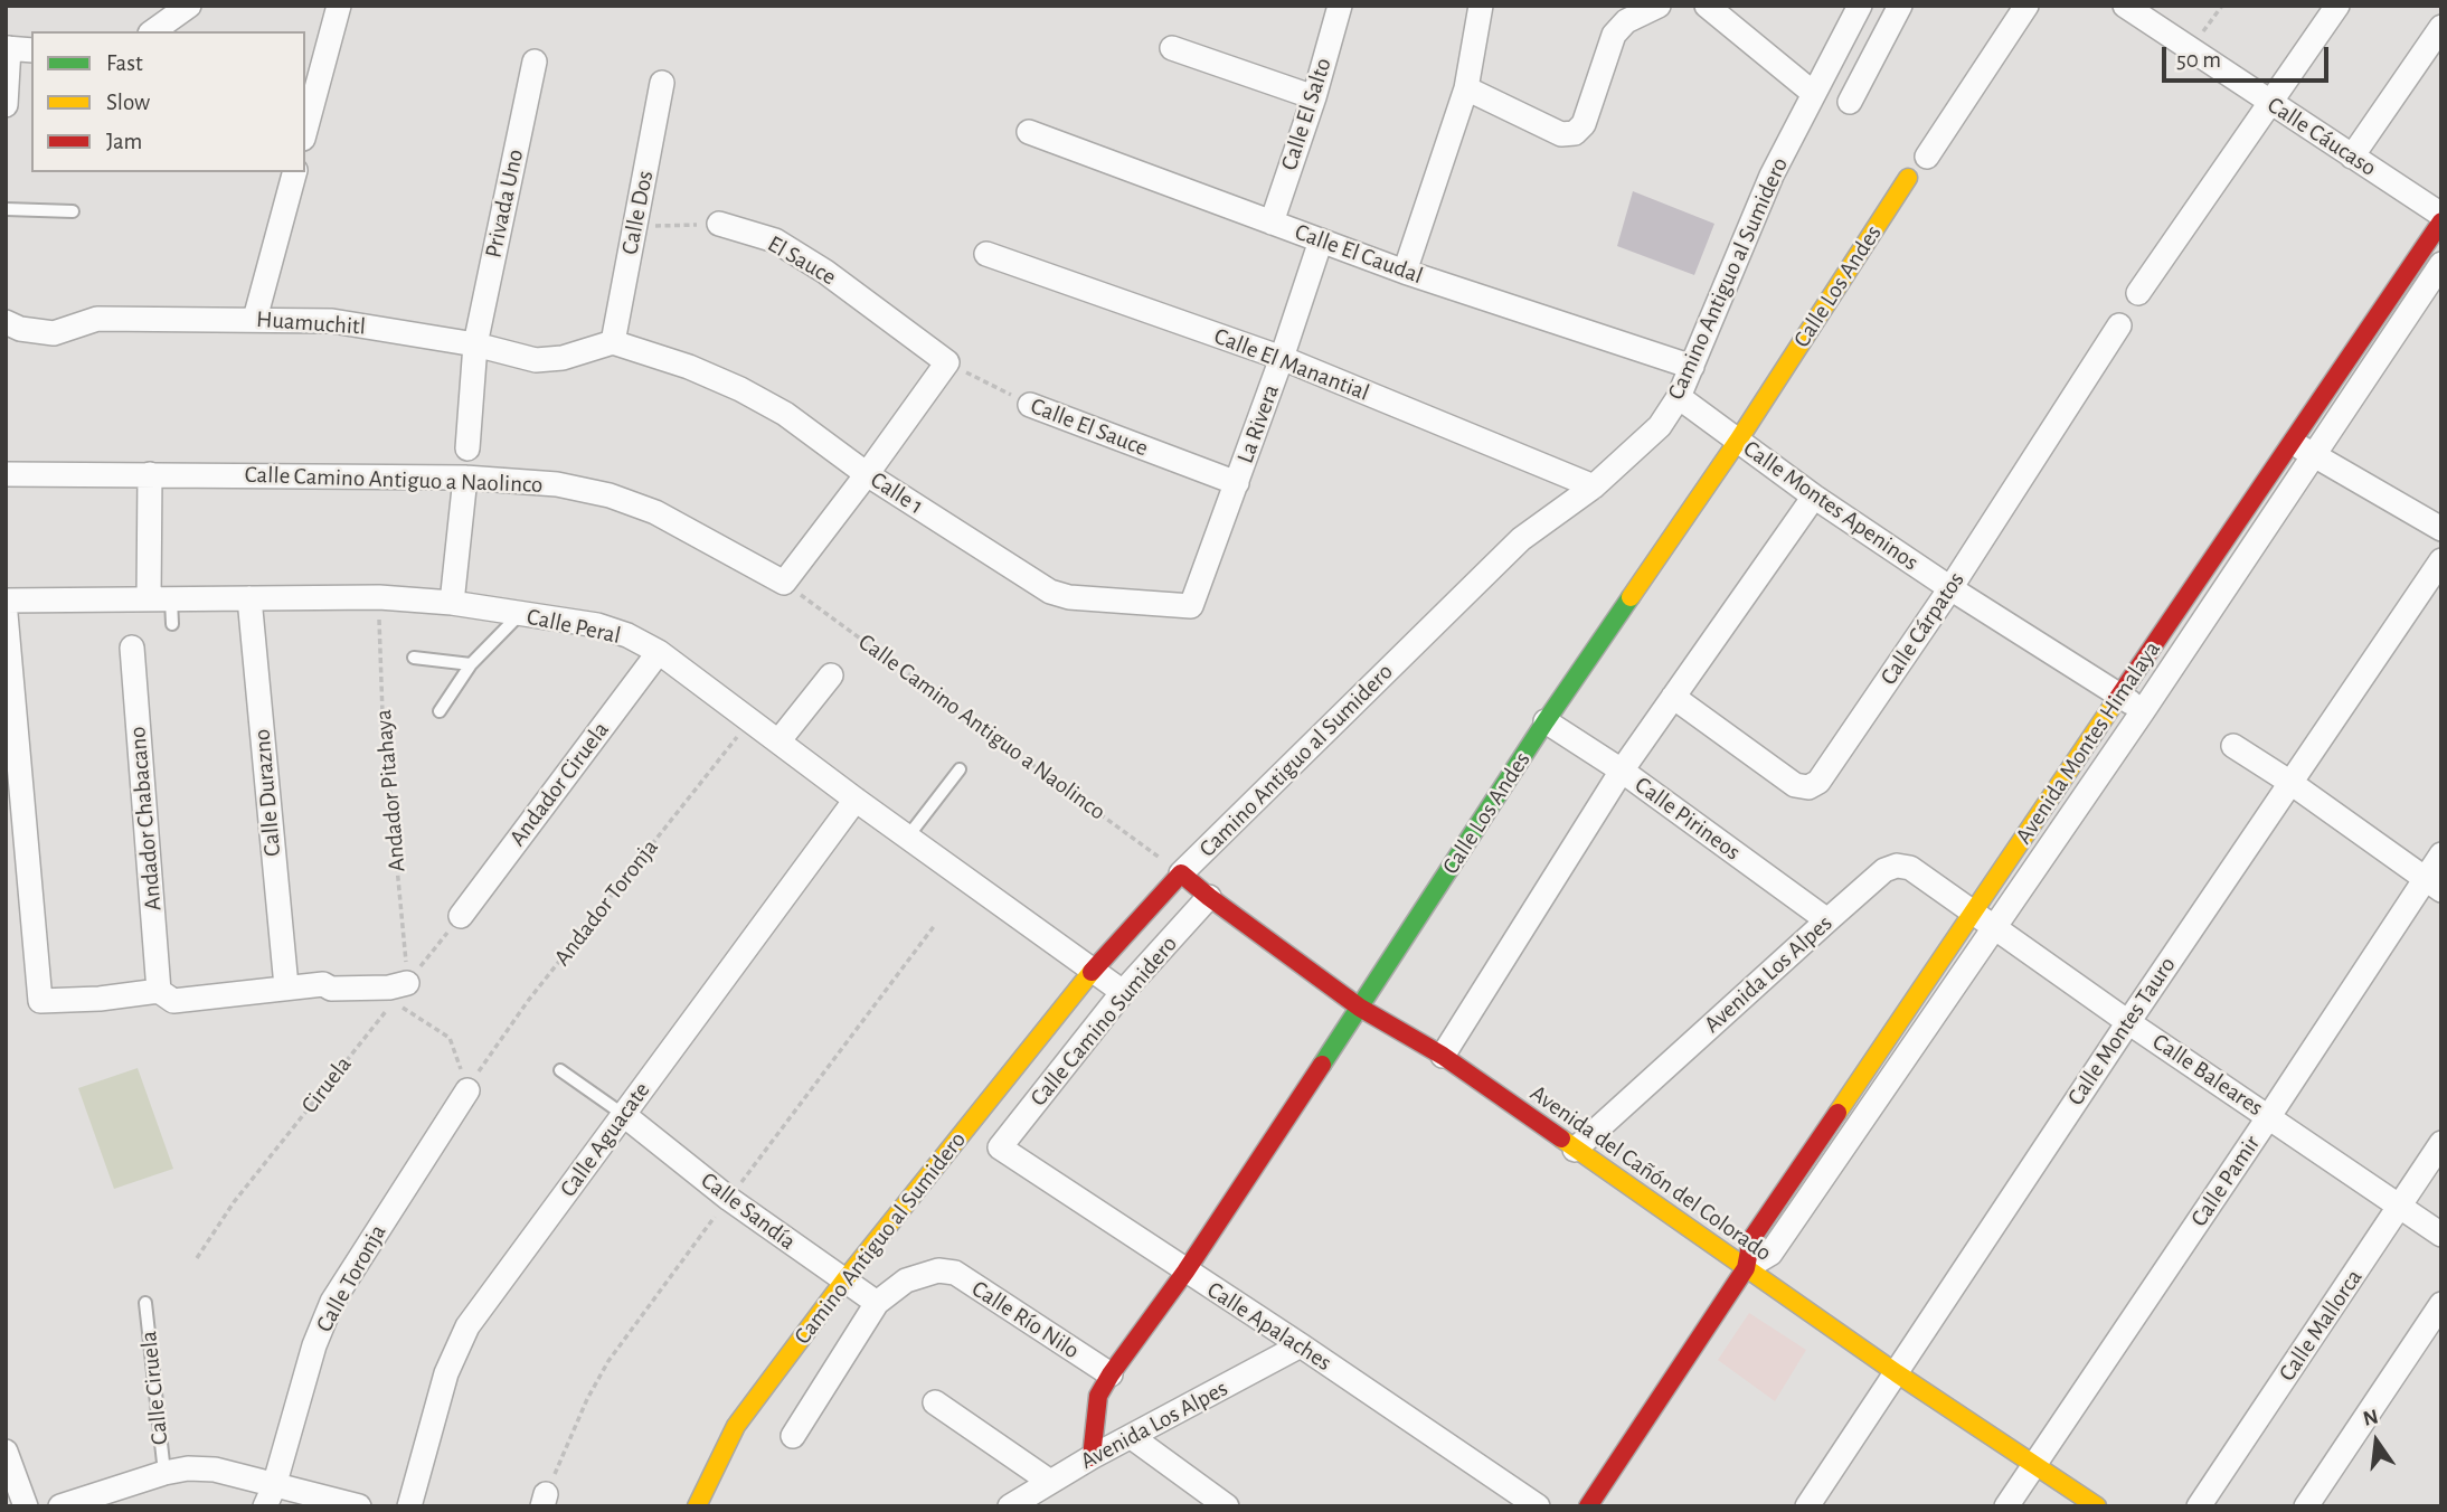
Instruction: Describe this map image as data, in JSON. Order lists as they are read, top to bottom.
{
  "streets": {
    "street": [
      "Calle El Salto",
      "Calle Cáucaso",
      "Privada Uno",
      "Calle Dos",
      "Calle El Caudal",
      "El Sauce",
      "Camino Antiguo al Sumidero",
      "Calle Los Andes",
      "Huamuchitl",
      "Calle El Manantial",
      "La Rivera",
      "Calle El Sauce",
      "Calle Camino Antiguo a Naolinco",
      "Calle 1",
      "Calle Montes Apeninos",
      "Calle Peral",
      "Calle Cárpatos",
      "Avenida Montes Himalaya",
      "Andador Ciruela",
      "Calle Durazno",
      "Andador Chabacano",
      "Calle Pirineos",
      "Avenida Los Alpes",
      "Calle Camino Sumidero",
      "Calle Montes Tauro",
      "Calle Baleares",
      "Calle Aguacate",
      "Avenida del Cañón del Colorado",
      "Calle Pamir",
      "Calle Sandía",
      "Calle Toronja",
      "Calle Río Nilo",
      "Calle Mallorca",
      "Calle Apalaches"
    ],
    "lane": ["Calle Ciruela"],
    "path": ["Andador Pitahaya", "Andador Toronja", "Ciruela"]
  },
  "crossings": [
    ["Calle El Salto", "Calle El Caudal"],
    ["Privada Uno", "Huamuchitl"],
    ["Calle Dos", "Huamuchitl"],
    ["Calle Dos", "Calle 1"],
    ["Calle El Caudal", "Camino Antiguo al Sumidero"],
    ["Calle El Caudal", "La Rivera"],
    ["El Sauce", "Calle El Sauce"],
    ["Camino Antiguo al Sumidero", "Calle El Manantial"],
    ["Camino Antiguo al Sumidero", "Calle Camino Antiguo a Naolinco"],
    ["Camino Antiguo al Sumidero", "Calle Montes Apeninos"],
    ["Camino Antiguo al Sumidero", "Calle Peral"],
    ["Camino Antiguo al Sumidero", "Avenida del Cañón del Colorado"],
    ["Camino Antiguo al Sumidero", "Calle Sandía"],
    ["Calle Los Andes", "Calle Montes Apeninos"],
    ["Calle Los Andes", "Calle Pirineos"],
    ["Calle Los Andes", "Avenida Los Alpes"],
    ["Calle Los Andes", "Avenida del Cañón del Colorado"],
    ["Calle Los Andes", "Calle Río Nilo"],
    ["Calle Los Andes", "Calle Apalaches"],
    ["Huamuchitl", "Calle 1"],
    ["Calle El Manantial", "La Rivera"],
    ["La Rivera", "Calle El Sauce"],
    ["La Rivera", "Calle 1"],
    ["Calle Camino Antiguo a Naolinco", "Avenida del Cañón del Colorado"],
    ["Calle Montes Apeninos", "Calle Cárpatos"],
    ["Calle Montes Apeninos", "Avenida Montes Himalaya"],
    ["Calle Peral", "Andador Ciruela"],
    ["Calle Peral", "Andador Pitahaya"],
    ["Calle Peral", "Calle Durazno"],
    ["Calle Peral", "Andador Toronja"],
    ["Calle Peral", "Calle Camino Sumidero"],
    ["Calle Peral", "Calle Aguacate"],
    ["Avenida Montes Himalaya", "Avenida Los Alpes"],
    ["Avenida Montes Himalaya", "Calle Baleares"],
    ["Avenida Montes Himalaya", "Avenida del Cañón del Colorado"],
    ["Andador Ciruela", "Ciruela"],
    ["Andador Pitahaya", "Ciruela"],
    ["Calle Pirineos", "Avenida Los Alpes"],
    ["Andador Toronja", "Calle Toronja"],
    ["Avenida Los Alpes", "Calle Baleares"],
    ["Avenida Los Alpes", "Avenida del Cañón del Colorado"],
    ["Avenida Los Alpes", "Calle Apalaches"],
    ["Calle Camino Sumidero", "Avenida del Cañón del Colorado"],
    ["Calle Camino Sumidero", "Calle Apalaches"],
    ["Calle Montes Tauro", "Calle Baleares"],
    ["Calle Montes Tauro", "Avenida del Cañón del Colorado"],
    ["Calle Baleares", "Calle Pamir"],
    ["Calle Baleares", "Calle Mallorca"],
    ["Calle Aguacate", "Calle Sandía"],
    ["Avenida del Cañón del Colorado", "Calle Pamir"],
    ["Calle Sandía", "Calle Río Nilo"]
  ],
  "legend": ["Fast", "Slow", "Jam"],
  "scale_bar": "50 m",
  "north": "top"
}
